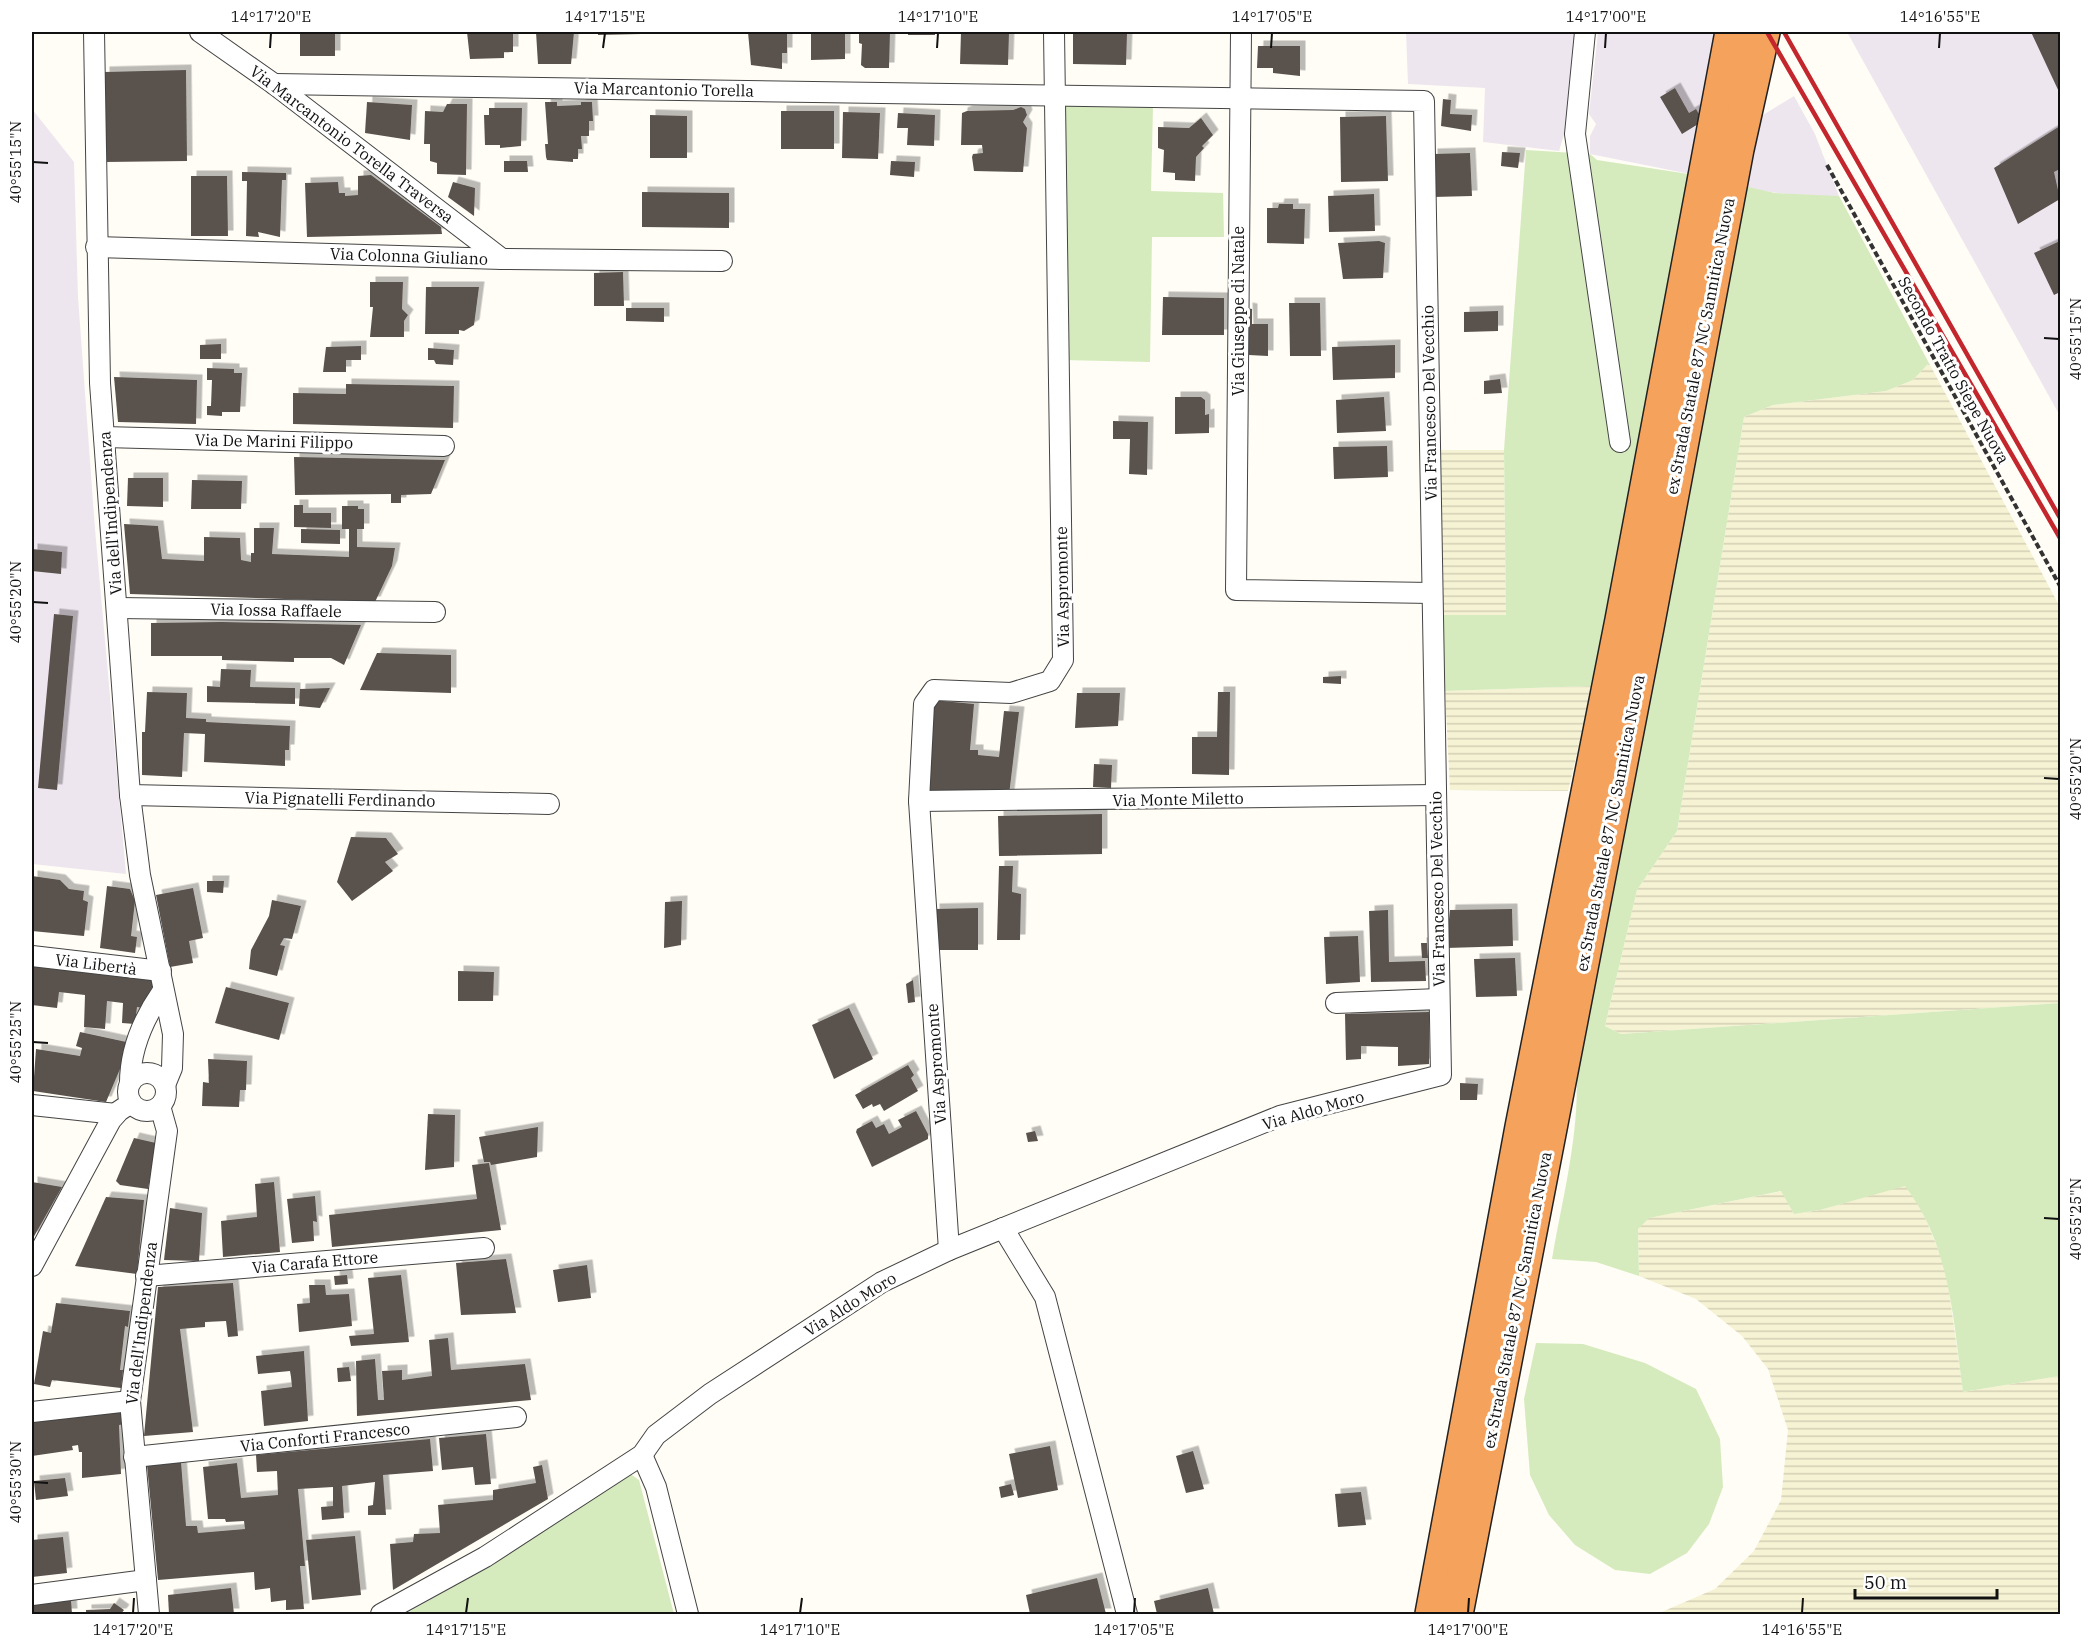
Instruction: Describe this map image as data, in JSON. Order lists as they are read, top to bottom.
{
  "streets": {
    "highway": ["ex Strada Statale 87 NC Sannitica Nuova"],
    "street": [
      "Via Marcantonio Torella",
      "Via Marcantonio Torella Traversa",
      "Via Colonna Giuliano",
      "Via Giuseppe di Natale",
      "Via Francesco Del Vecchio",
      "Via De Marini Filippo",
      "Via dell'Indipendenza",
      "Via Aspromonte",
      "Via Iossa Raffaele",
      "Via Pignatelli Ferdinando",
      "Via Monte Miletto",
      "Via Libertà",
      "Via Aldo Moro",
      "Via Carafa Ettore",
      "Via Conforti Francesco"
    ],
    "path": ["Secondo Tratto Siepe Nuova"]
  },
  "crossings": [
    ["Via Marcantonio Torella", "Via Marcantonio Torella Traversa"],
    ["Via Marcantonio Torella", "Via Francesco Del Vecchio"],
    ["Via Marcantonio Torella", "Via Aspromonte"],
    ["Via Marcantonio Torella Traversa", "Via Colonna Giuliano"],
    ["Via Colonna Giuliano", "Via dell'Indipendenza"],
    ["Via Giuseppe di Natale", "Via Francesco Del Vecchio"],
    ["Via Francesco Del Vecchio", "Via Aspromonte"],
    ["Via Francesco Del Vecchio", "Via Monte Miletto"],
    ["Via Francesco Del Vecchio", "Via Aldo Moro"],
    ["Via De Marini Filippo", "Via dell'Indipendenza"],
    ["Via dell'Indipendenza", "Via Iossa Raffaele"],
    ["Via dell'Indipendenza", "Via Pignatelli Ferdinando"],
    ["Via dell'Indipendenza", "Via Libertà"],
    ["Via dell'Indipendenza", "Via Carafa Ettore"],
    ["Via dell'Indipendenza", "Via Conforti Francesco"],
    ["Via Aspromonte", "Via Monte Miletto"],
    ["Via Aspromonte", "Via Aldo Moro"]
  ],
  "scale_bar": "50 m",
  "coordinates": [
    "14°17'20\"E",
    "14°17'15\"E",
    "14°17'10\"E",
    "14°17'05\"E",
    "14°17'00\"E",
    "14°16'55\"E",
    "40°55'15\"N",
    "40°55'20\"N",
    "40°55'25\"N",
    "40°55'30\"N"
  ]
}
